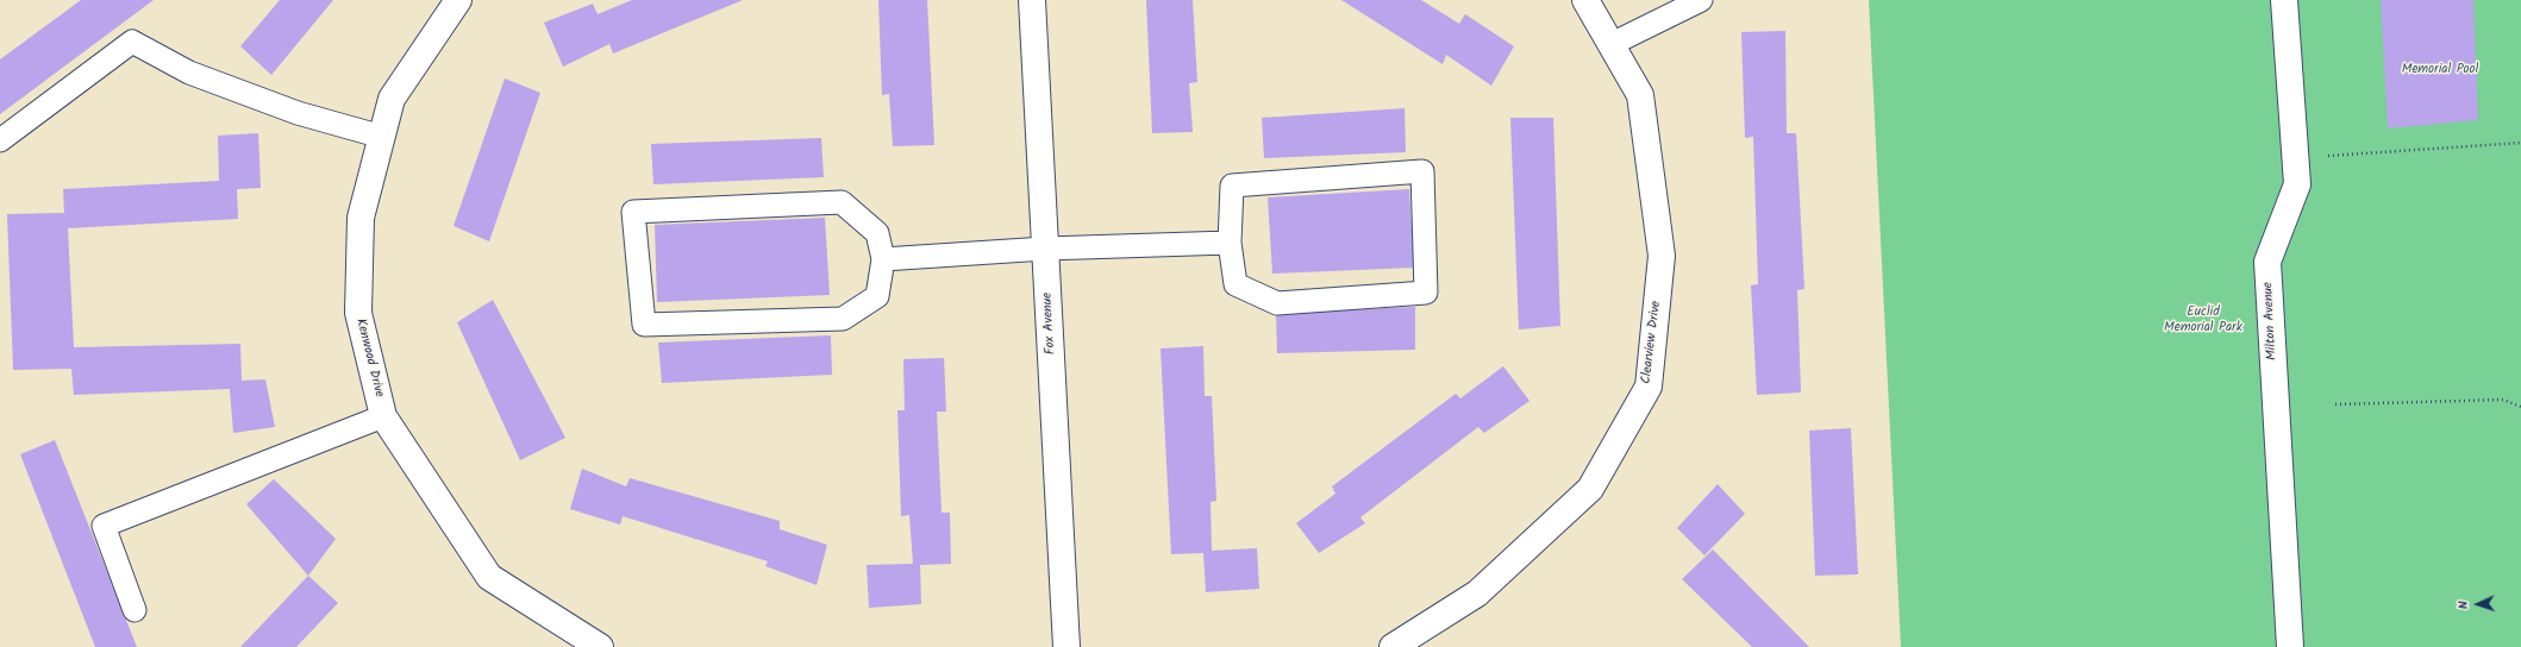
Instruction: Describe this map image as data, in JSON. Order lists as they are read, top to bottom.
{
  "streets": {
    "street": [
      "Milton Avenue",
      "Fox Avenue",
      "Clearview Drive",
      "Kenwood Drive"
    ]
  },
  "parks": ["Memorial Pool", "Euclid Memorial Park"],
  "north": "left"
}
